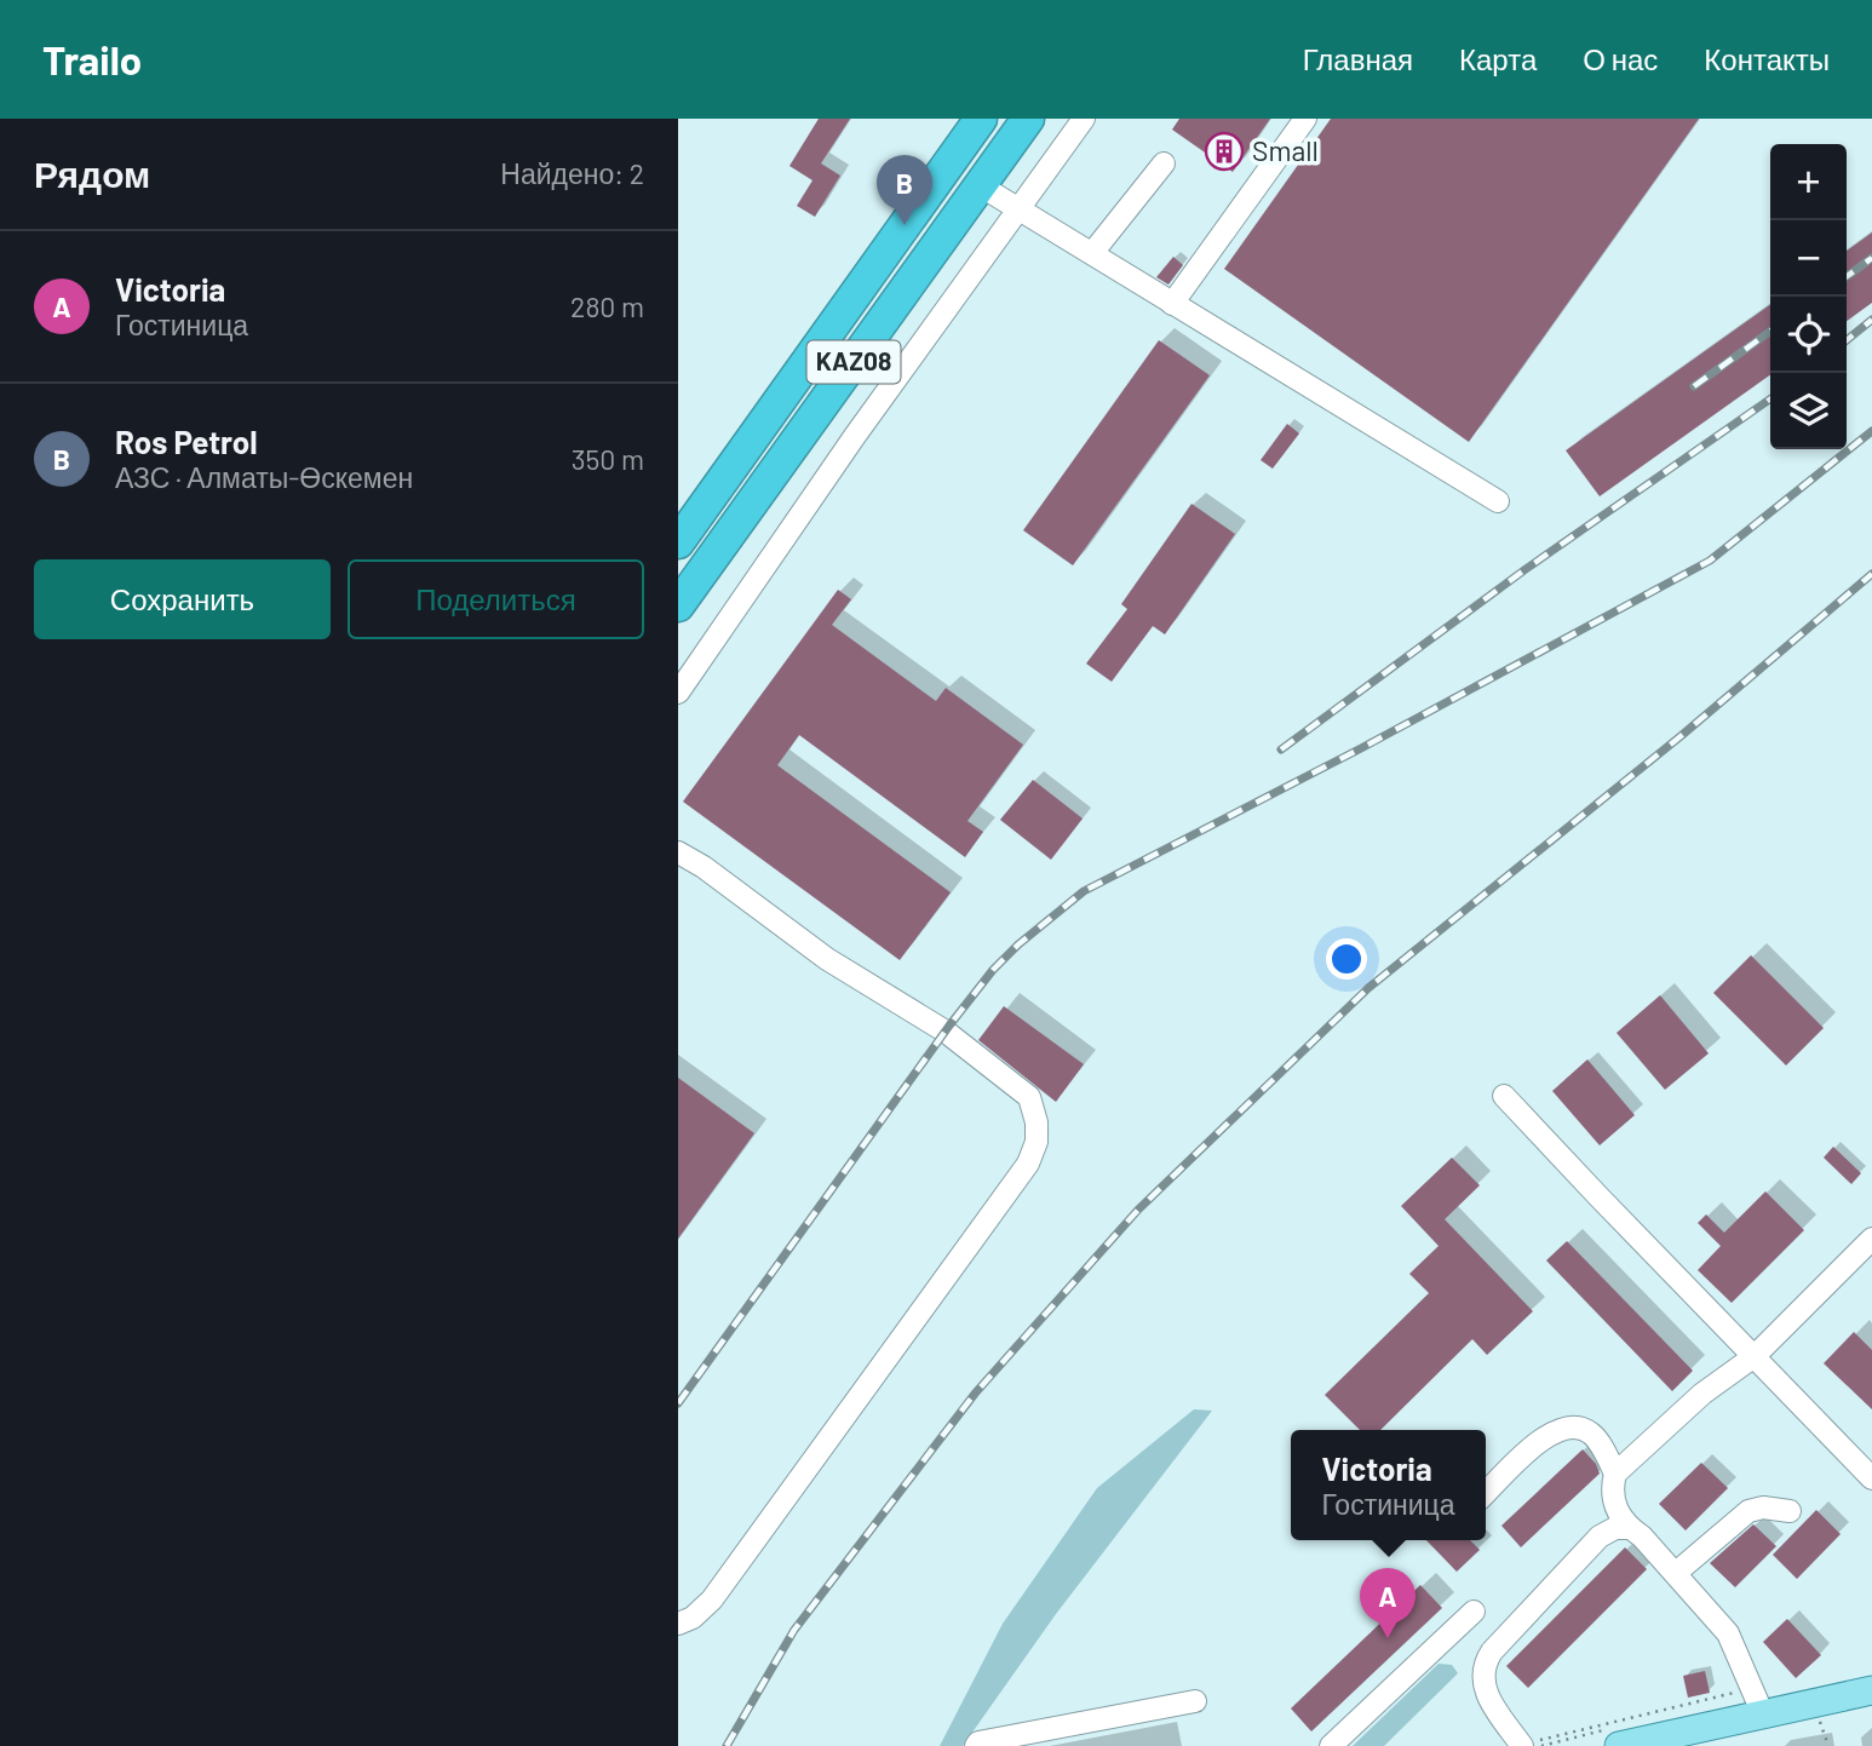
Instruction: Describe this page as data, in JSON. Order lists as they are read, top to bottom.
{
  "streets": {
    "highway": ["KAZ08"]
  },
  "places": {
    "building": ["Small"]
  },
  "page": {
    "header": "Trailo",
    "nav": [
      "Главная",
      "Карта",
      "О нас",
      "Контакты"
    ],
    "heading": ["Рядом", "Найдено: 2"],
    "map_buttons": ["+", "−"],
    "pins": ["B", "A"],
    "list": [
      {
        "mark": "A",
        "name": "Victoria",
        "note": "Гостиница",
        "value": "280 m"
      },
      {
        "mark": "B",
        "name": "Ros Petrol",
        "note": "АЗС · Алматы-Өскемен",
        "value": "350 m"
      }
    ],
    "buttons": ["Сохранить", "Поделиться"],
    "popup": ["Victoria", "Гостиница"]
  }
}
